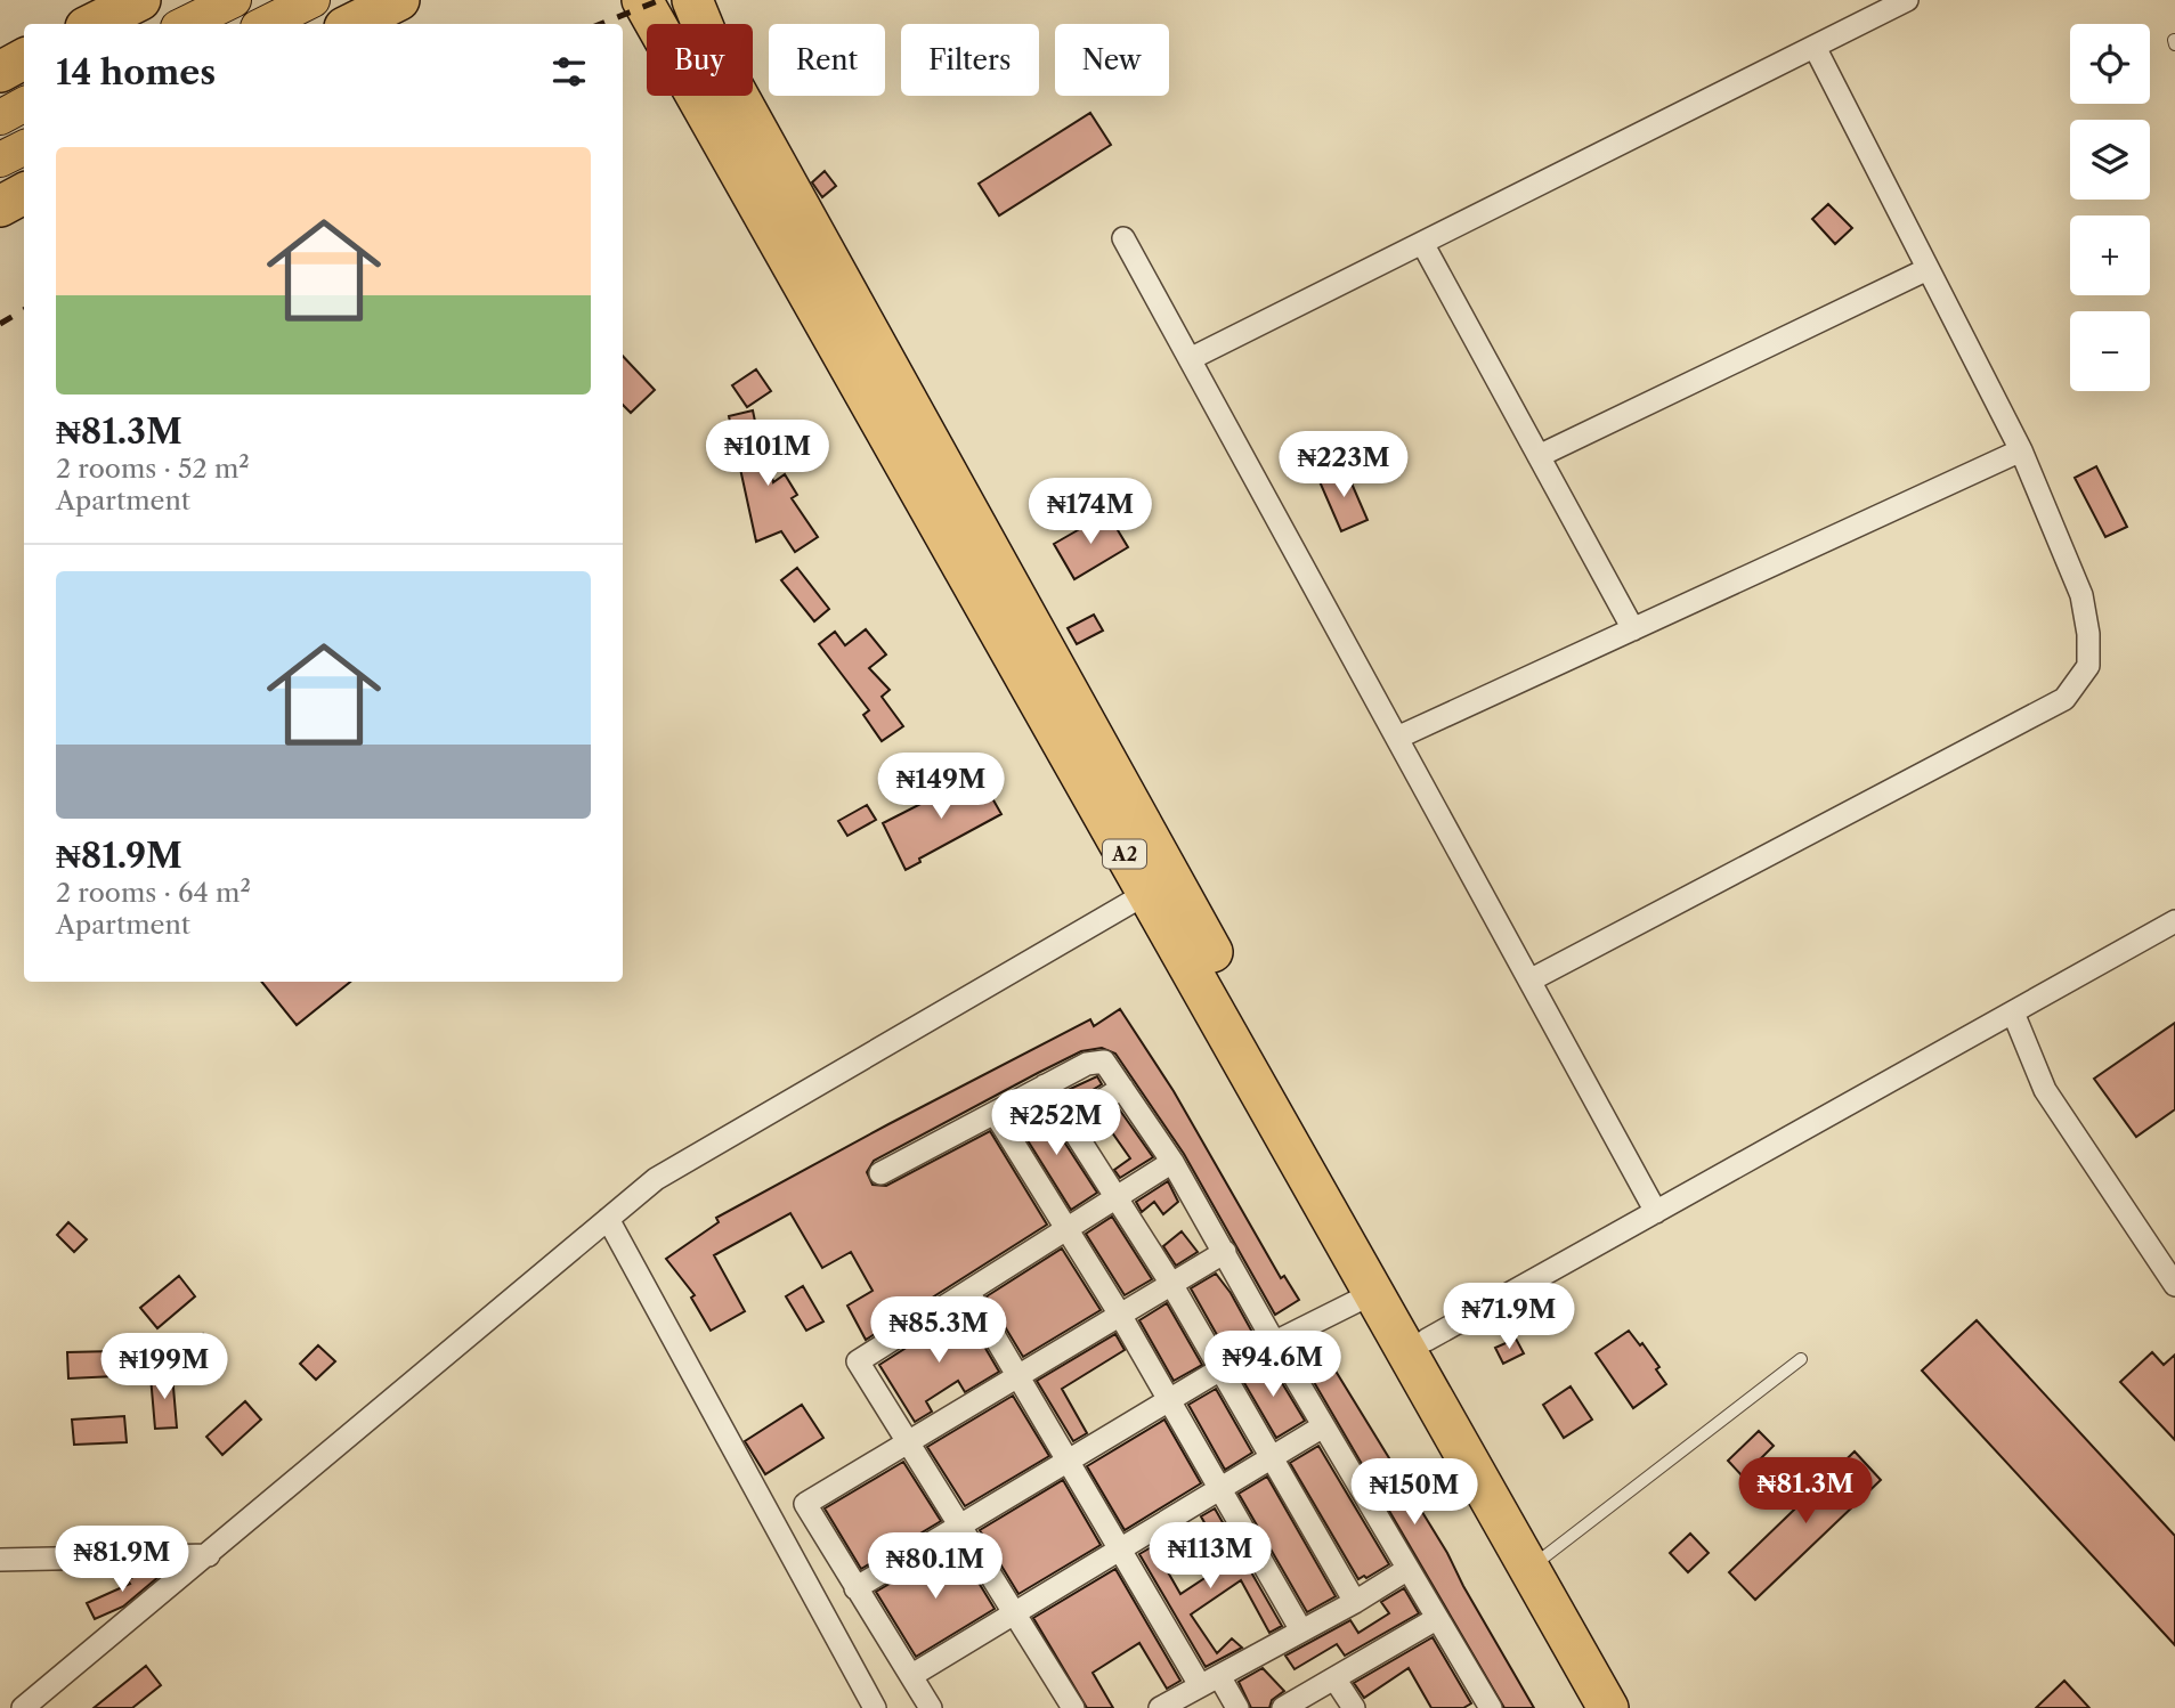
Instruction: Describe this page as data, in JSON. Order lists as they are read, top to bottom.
{
  "streets": {
    "highway": ["A2"]
  },
  "page": {
    "map_buttons": ["+", "−"],
    "chip": [
      "Buy",
      "Rent",
      "Filters",
      "New"
    ],
    "heading": "14 homes",
    "list": [
      {
        "name": "₦81.3M",
        "note": "2 rooms · 52 m² · Apartment"
      },
      {
        "name": "₦81.9M",
        "note": "2 rooms · 64 m² · Apartment"
      }
    ],
    "price": [
      "₦101M",
      "₦223M",
      "₦174M",
      "₦149M",
      "₦252M",
      "₦71.9M",
      "₦85.3M",
      "₦94.6M",
      "₦199M",
      "₦81.3M",
      "₦150M",
      "₦113M",
      "₦81.9M",
      "₦80.1M"
    ]
  }
}
